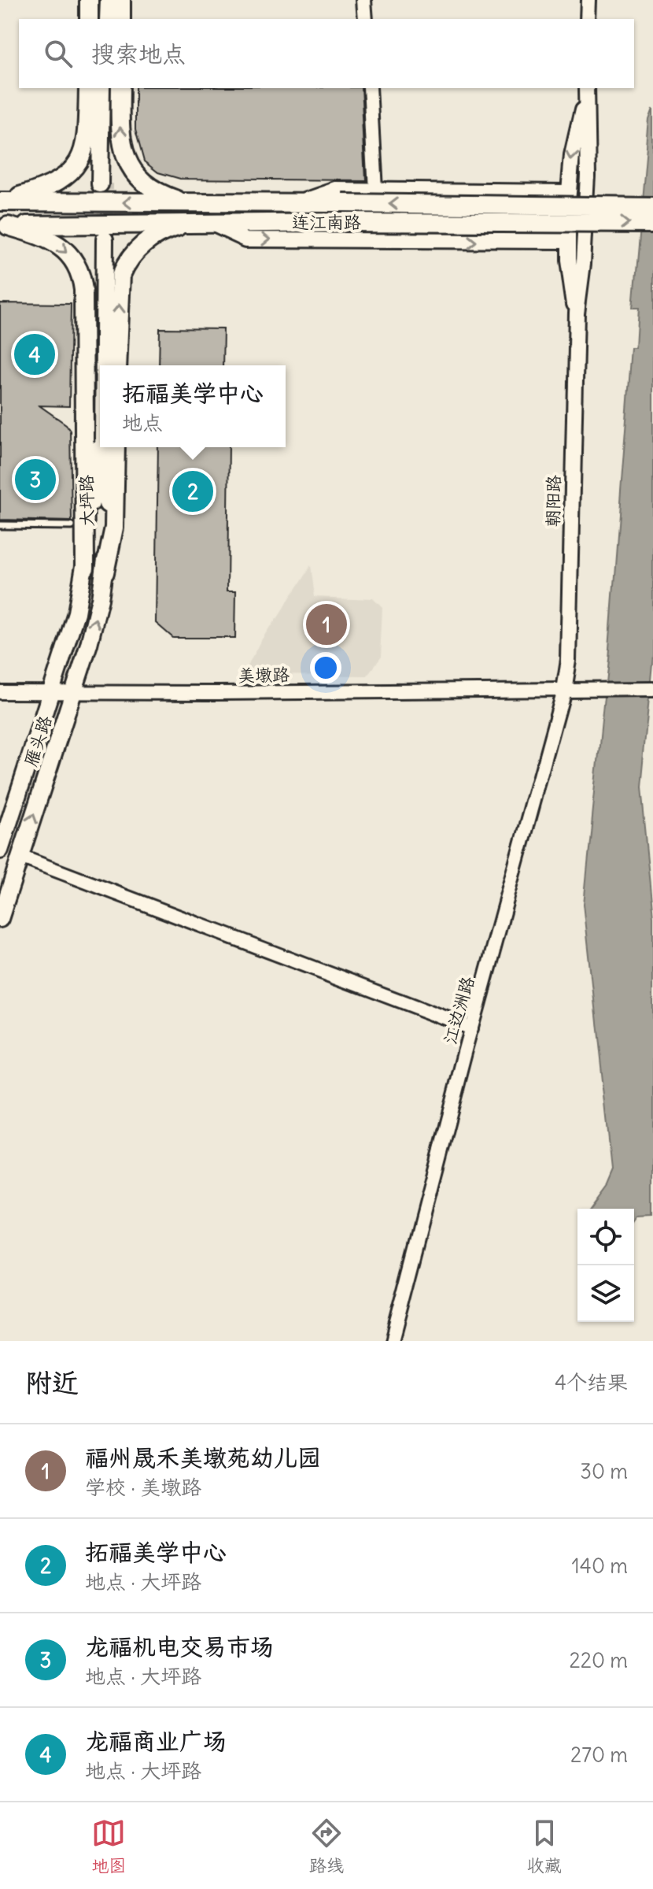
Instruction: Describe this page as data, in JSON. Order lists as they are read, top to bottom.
{
  "streets": {
    "highway": ["连江南路"],
    "main road": ["大坪路", "朝阳路", "雁头路"],
    "street": ["美墩路", "江边洲路"]
  },
  "crossings": [
    ["大坪路", "雁头路"],
    ["朝阳路", "美墩路"],
    ["朝阳路", "江边洲路"],
    ["美墩路", "雁头路"],
    ["美墩路", "江边洲路"]
  ],
  "page": {
    "search": "搜索地点",
    "pins": [
      "4",
      "3",
      "2",
      "1"
    ],
    "popup": ["拓福美学中心", "地点"],
    "heading": ["附近", "4个结果"],
    "list": [
      {
        "mark": "1",
        "name": "福州晟禾美墩苑幼儿园",
        "note": "学校 · 美墩路",
        "value": "30 m"
      },
      {
        "mark": "2",
        "name": "拓福美学中心",
        "note": "地点 · 大坪路",
        "value": "140 m"
      },
      {
        "mark": "3",
        "name": "龙福机电交易市场",
        "note": "地点 · 大坪路",
        "value": "220 m"
      },
      {
        "mark": "4",
        "name": "龙福商业广场",
        "note": "地点 · 大坪路",
        "value": "270 m"
      }
    ],
    "nav": ["地图", "路线", "收藏"]
  }
}
